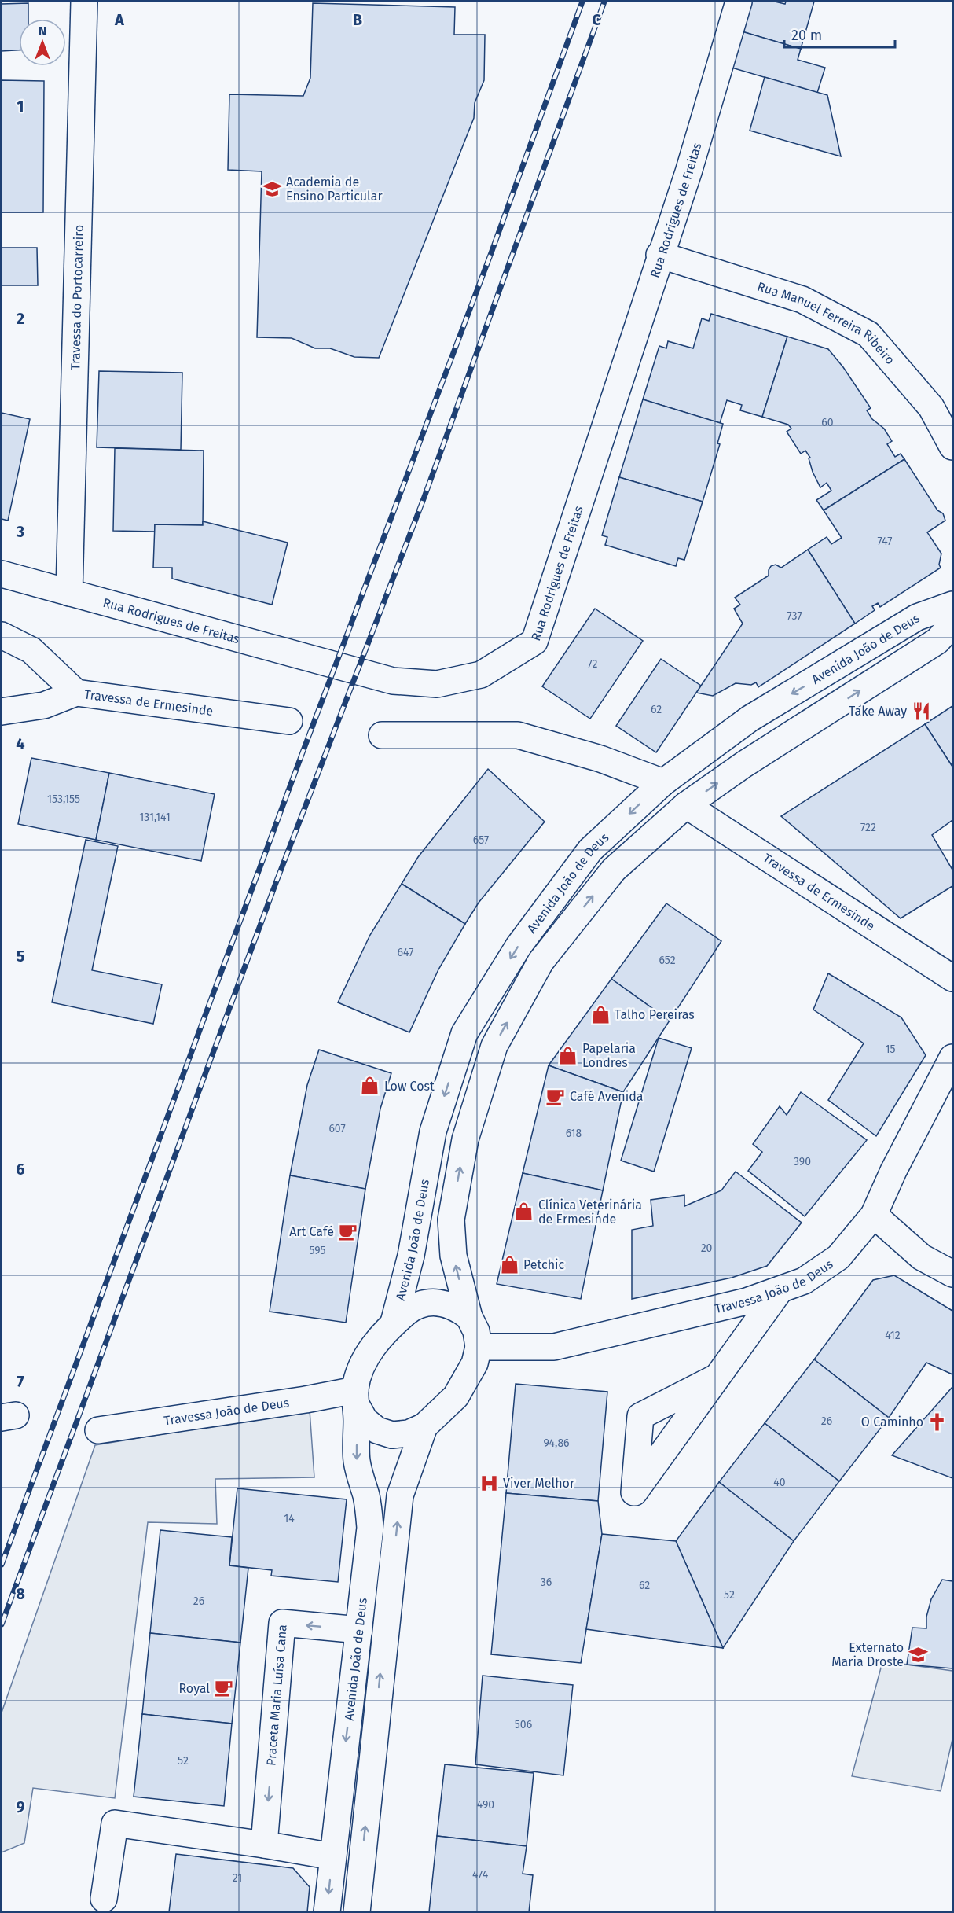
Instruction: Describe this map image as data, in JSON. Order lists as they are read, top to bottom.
{
  "streets": {
    "main road": [
      "Rua Rodrigues de Freitas",
      "Travessa do Portocarreiro",
      "Rua Manuel Ferreira Ribeiro",
      "Avenida João de Deus",
      "Travessa de Ermesinde",
      "Travessa João de Deus",
      "Praceta Maria Luísa Cana"
    ]
  },
  "crossings": [
    ["Rua Rodrigues de Freitas", "Travessa do Portocarreiro"],
    ["Rua Rodrigues de Freitas", "Rua Manuel Ferreira Ribeiro"],
    ["Avenida João de Deus", "Travessa de Ermesinde"],
    ["Avenida João de Deus", "Travessa João de Deus"],
    ["Avenida João de Deus", "Praceta Maria Luísa Cana"]
  ],
  "places": {
    "school or university": ["Academia de Ensino Particular", "Externato Maria Droste"],
    "restaurant": ["Take Away"],
    "shop": [
      "Talho Pereiras",
      "Papelaria Londres",
      "Low Cost",
      "Clínica Veterinária de Ermesinde",
      "Petchic"
    ],
    "cafe": ["Café Avenida", "Art Café", "Royal"],
    "church": ["O Caminho"],
    "hospital": ["Viver Melhor"]
  },
  "house_numbers": [
    "60",
    "747",
    "737",
    "72",
    "62",
    "153,155",
    "131,141",
    "722",
    "657",
    "647",
    "652",
    "15",
    "607",
    "618",
    "390",
    "20",
    "595",
    "412",
    "26",
    "94,86",
    "40",
    "14",
    "36",
    "62",
    "52",
    "26",
    "506",
    "52",
    "490",
    "474",
    "21"
  ],
  "scale_bar": "20 m",
  "north": "top",
  "grid": {
    "columns": ["A", "B", "C"],
    "rows": [
      "1",
      "2",
      "3",
      "4",
      "5",
      "6",
      "7",
      "8",
      "9"
    ]
  }
}
